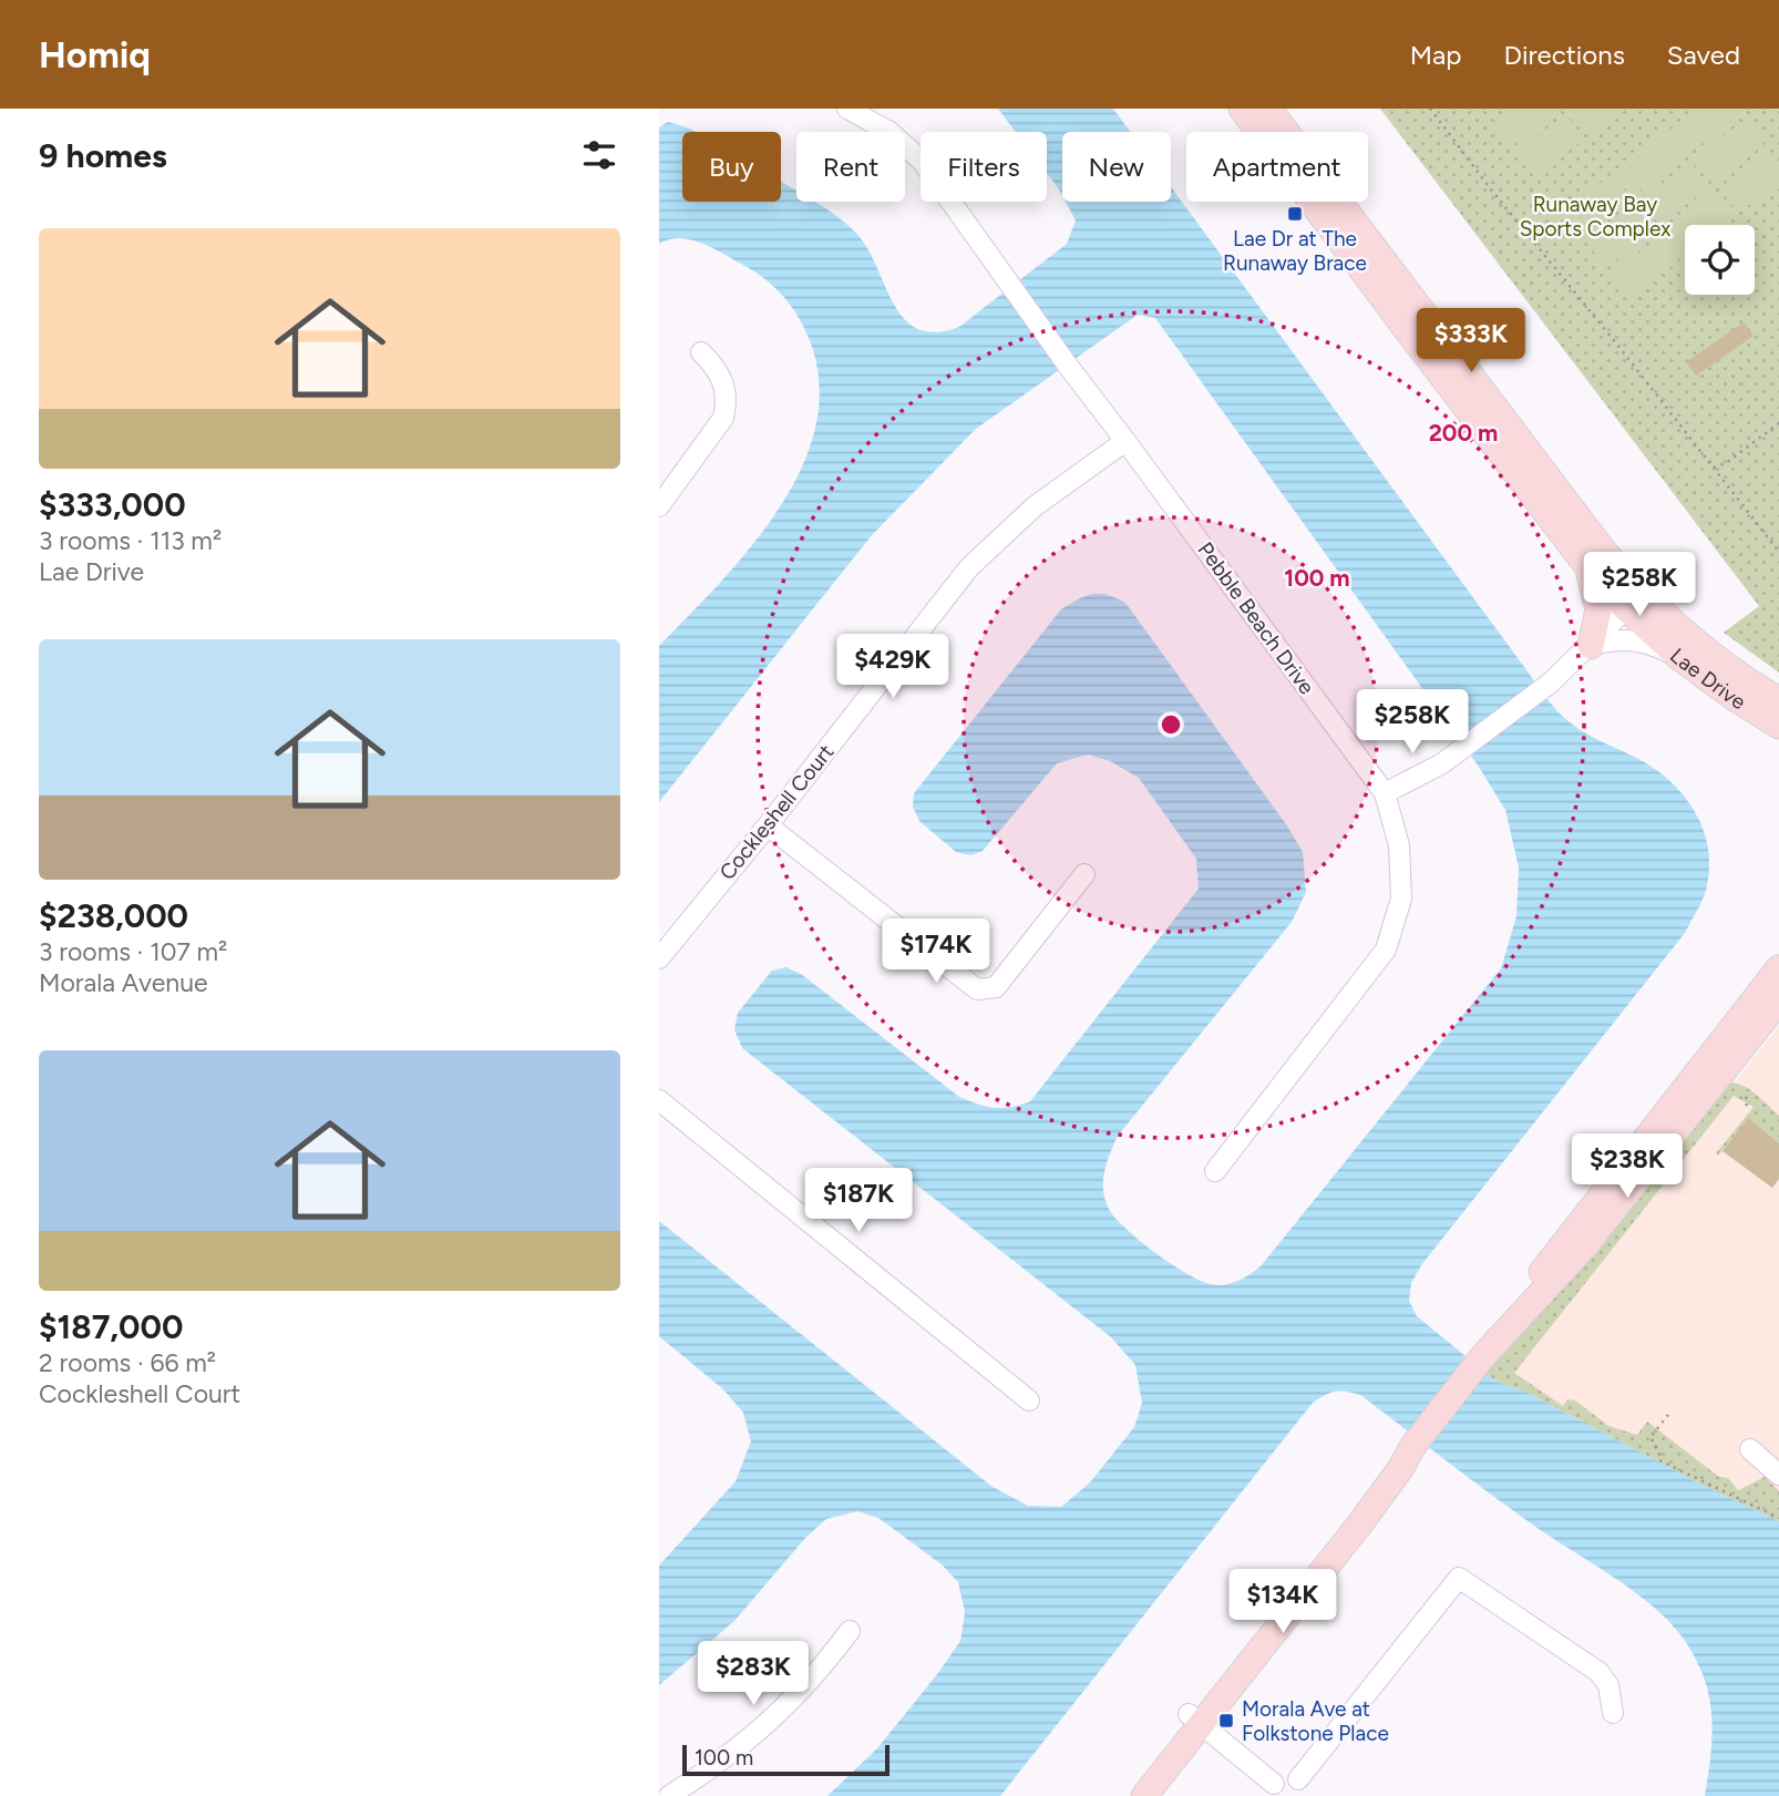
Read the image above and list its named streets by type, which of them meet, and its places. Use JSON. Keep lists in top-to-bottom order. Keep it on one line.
{"streets":{"main road":["Lae Drive"],"street":["Pebble Beach Drive","Cockleshell Court"]},"crossings":[["Pebble Beach Drive","Cockleshell Court"]],"parks":["Runaway Bay Sports Complex"],"places":{"transit":["Lae Dr at The Runaway Brace","Morala Ave at Folkstone Place"]},"scale_bar":"100 m","page":{"header":"Homiq","nav":["Map","Directions","Saved"],"heading":"9 homes","chip":["Buy","Rent","Filters","New","Apartment"],"list":[{"name":"$333,000","note":"3 rooms · 113 m² · Lae Drive"},{"name":"$238,000","note":"3 rooms · 107 m² · Morala Avenue"},{"name":"$187,000","note":"2 rooms · 66 m² · Cockleshell Court"}],"price":["$333K","$258K","$429K","$258K","$174K","$238K","$187K","$134K","$283K"],"scale":"100 m"},"rings":["200 m","100 m"]}
